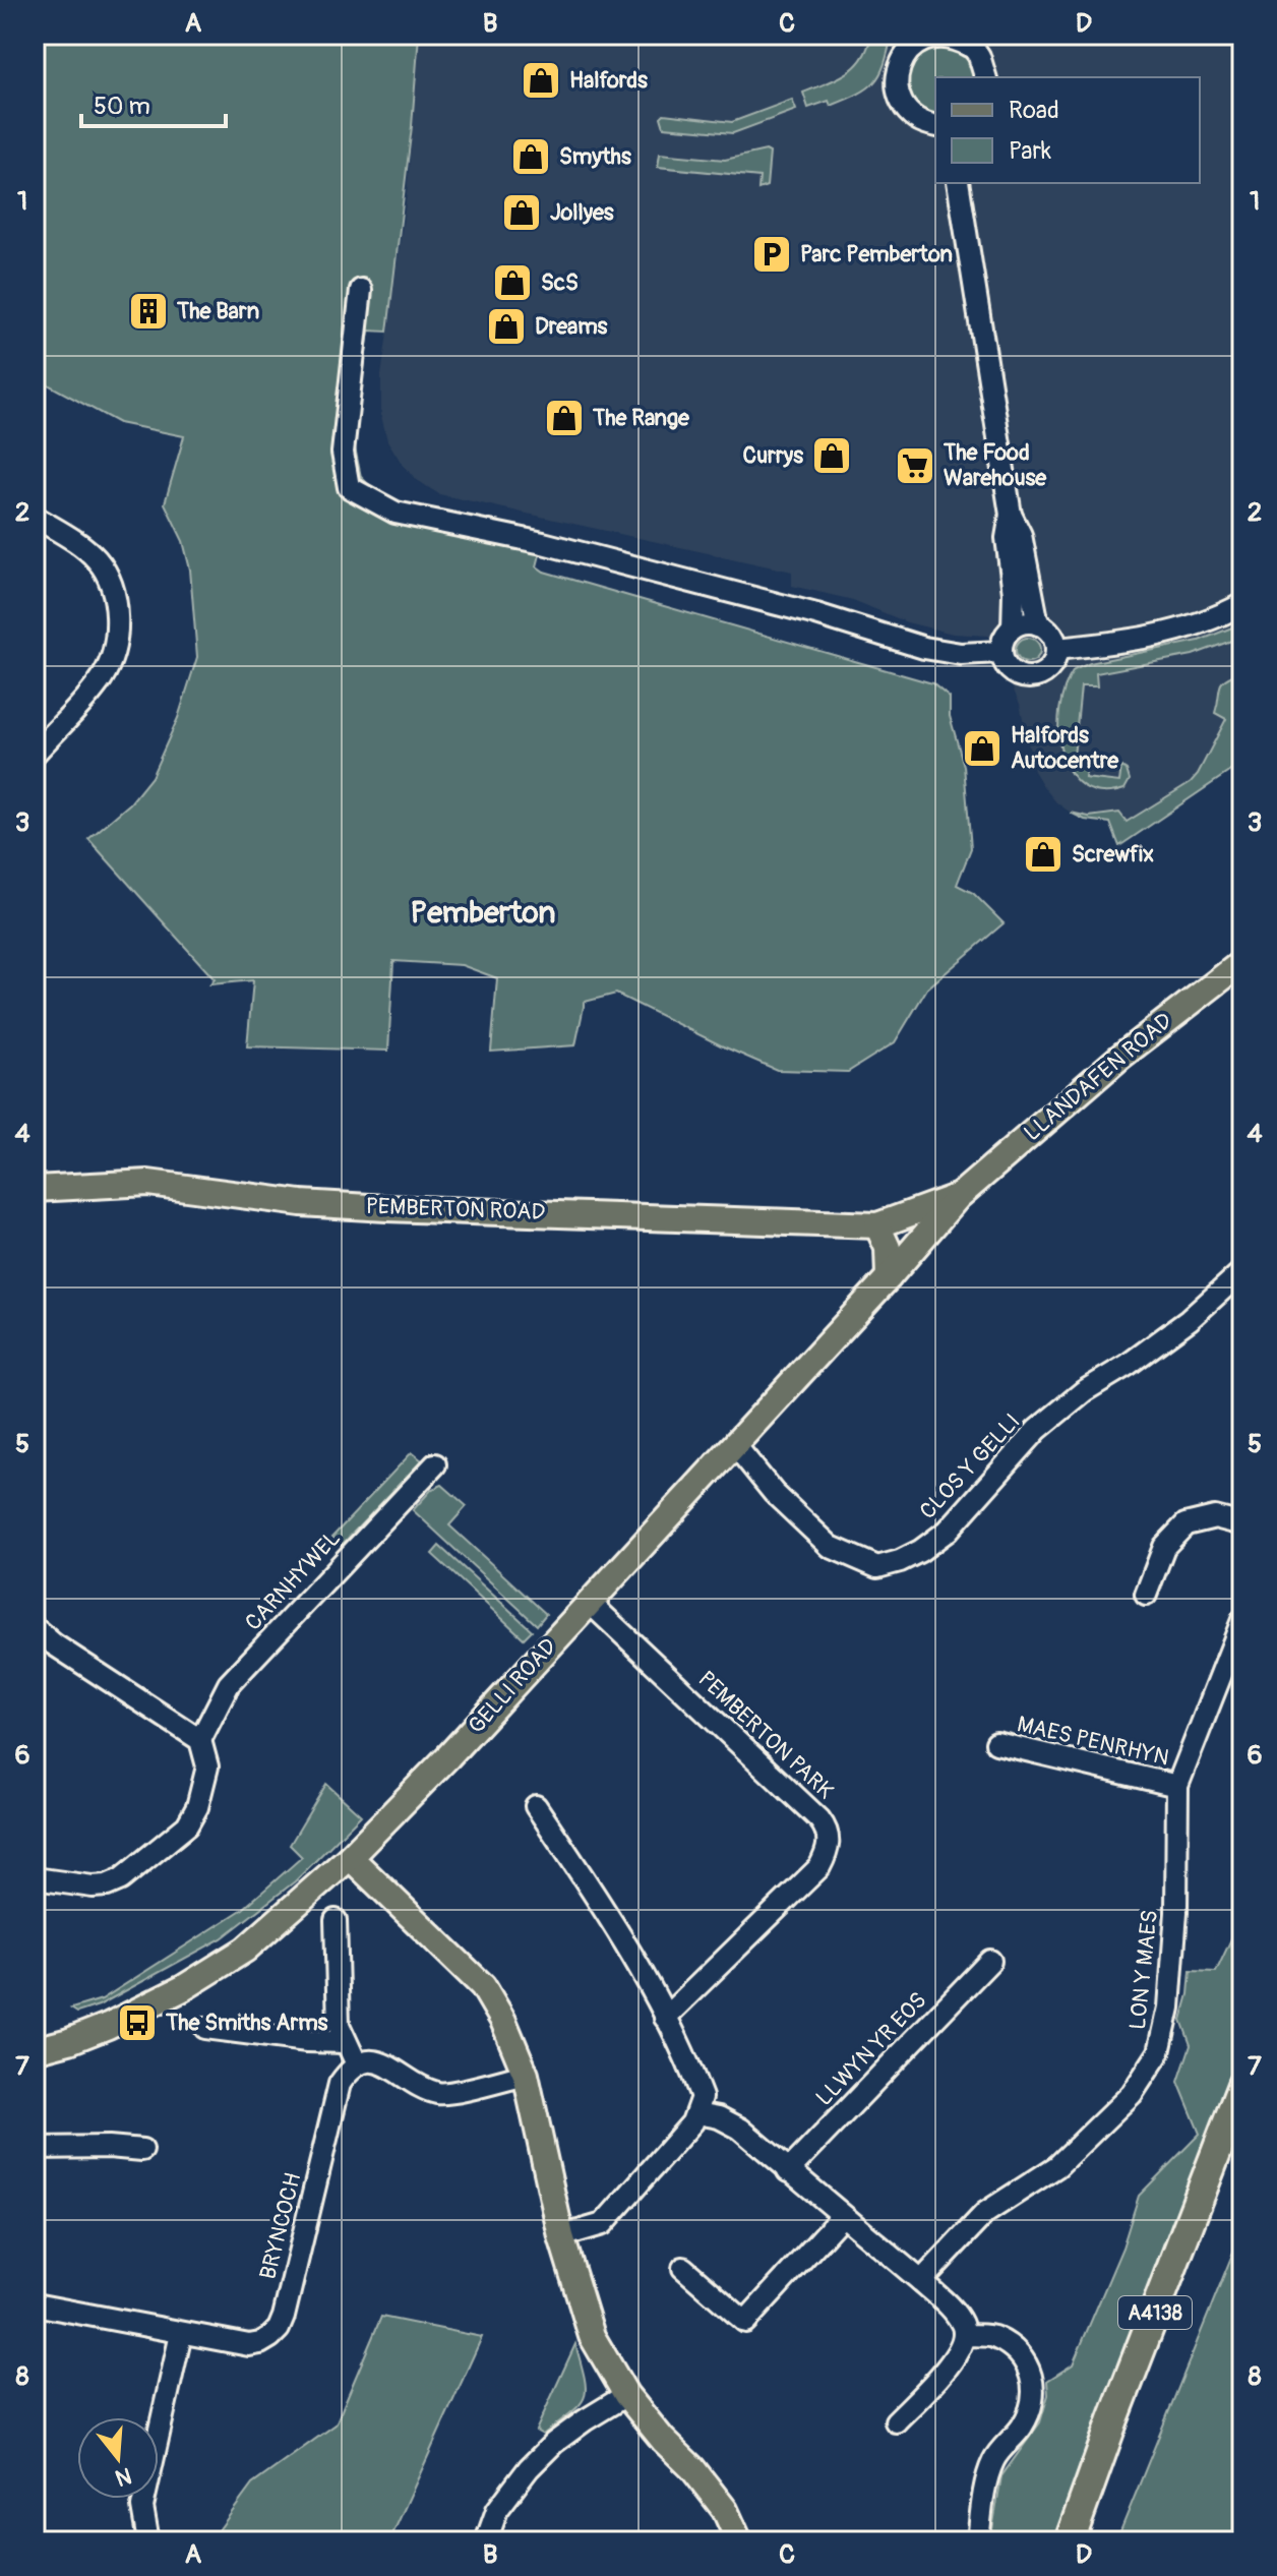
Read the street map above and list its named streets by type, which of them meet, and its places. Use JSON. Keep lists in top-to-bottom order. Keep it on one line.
{"streets":{"highway":["A4138"],"main road":["LLANDAFEN ROAD","PEMBERTON ROAD","GELLI ROAD"],"street":["CLOS Y GELLI","CARNHYWEL","PEMBERTON PARK","MAES PENRHYN","LON Y MAES","LLWYN YR EOS","BRYNCOCH"]},"crossings":[["LLANDAFEN ROAD","GELLI ROAD"],["CLOS Y GELLI","GELLI ROAD"],["GELLI ROAD","PEMBERTON PARK"],["MAES PENRHYN","LON Y MAES"]],"districts":["Pemberton"],"places":{"shop":["Halfords","Smyths","Jollyes","ScS","Dreams","The Range","Currys","Halfords Autocentre","Screwfix"],"parking":["Parc Pemberton"],"building":["The Barn"],"supermarket":["The Food Warehouse"],"bus stop":["The Smiths Arms"]},"legend":["Road","Park"],"scale_bar":"50 m","north":"bottom","grid":{"columns":["A","B","C","D"],"rows":["1","2","3","4","5","6","7","8"]}}
